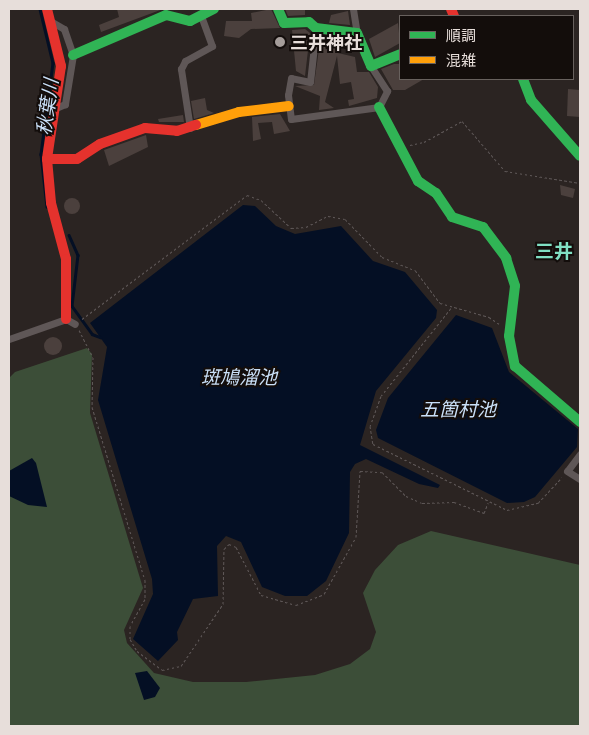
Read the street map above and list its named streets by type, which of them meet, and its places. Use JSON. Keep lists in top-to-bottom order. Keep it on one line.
{"districts":["三井"],"water":["秋葉川","斑鳩溜池","五箇村池"],"places":["三井神社"],"legend":["順調","混雑"]}
